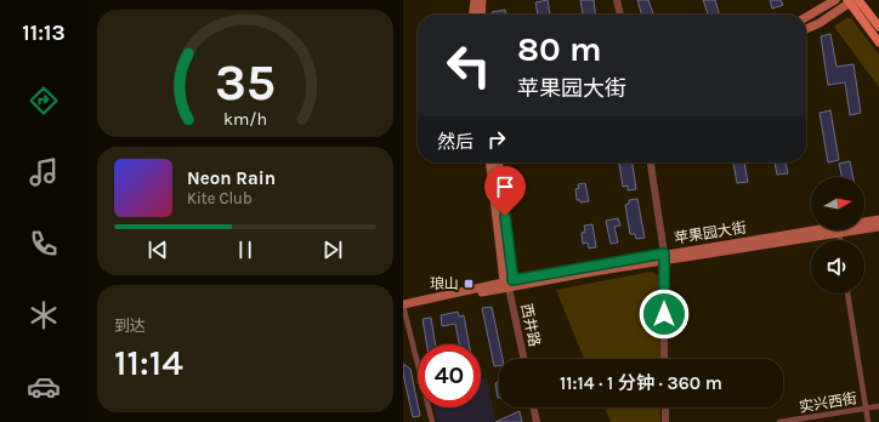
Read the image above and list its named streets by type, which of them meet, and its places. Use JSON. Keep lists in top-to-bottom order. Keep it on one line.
{"streets":{"main road":["苹果园大街"],"street":["西井路","实兴西街"]},"crossings":[["苹果园大街","西井路"]],"places":{"transit":["琅山"]},"north":"right","page":{"tabs":"11:13","turn":["80 m","苹果园大街"],"then":"然后","song":["Neon Rain","Kite Club"],"tile":["到达","11:14"],"limit":"40","trip":"11:14 · 1 分钟 · 360 m","gauge":["35","km/h"]}}
